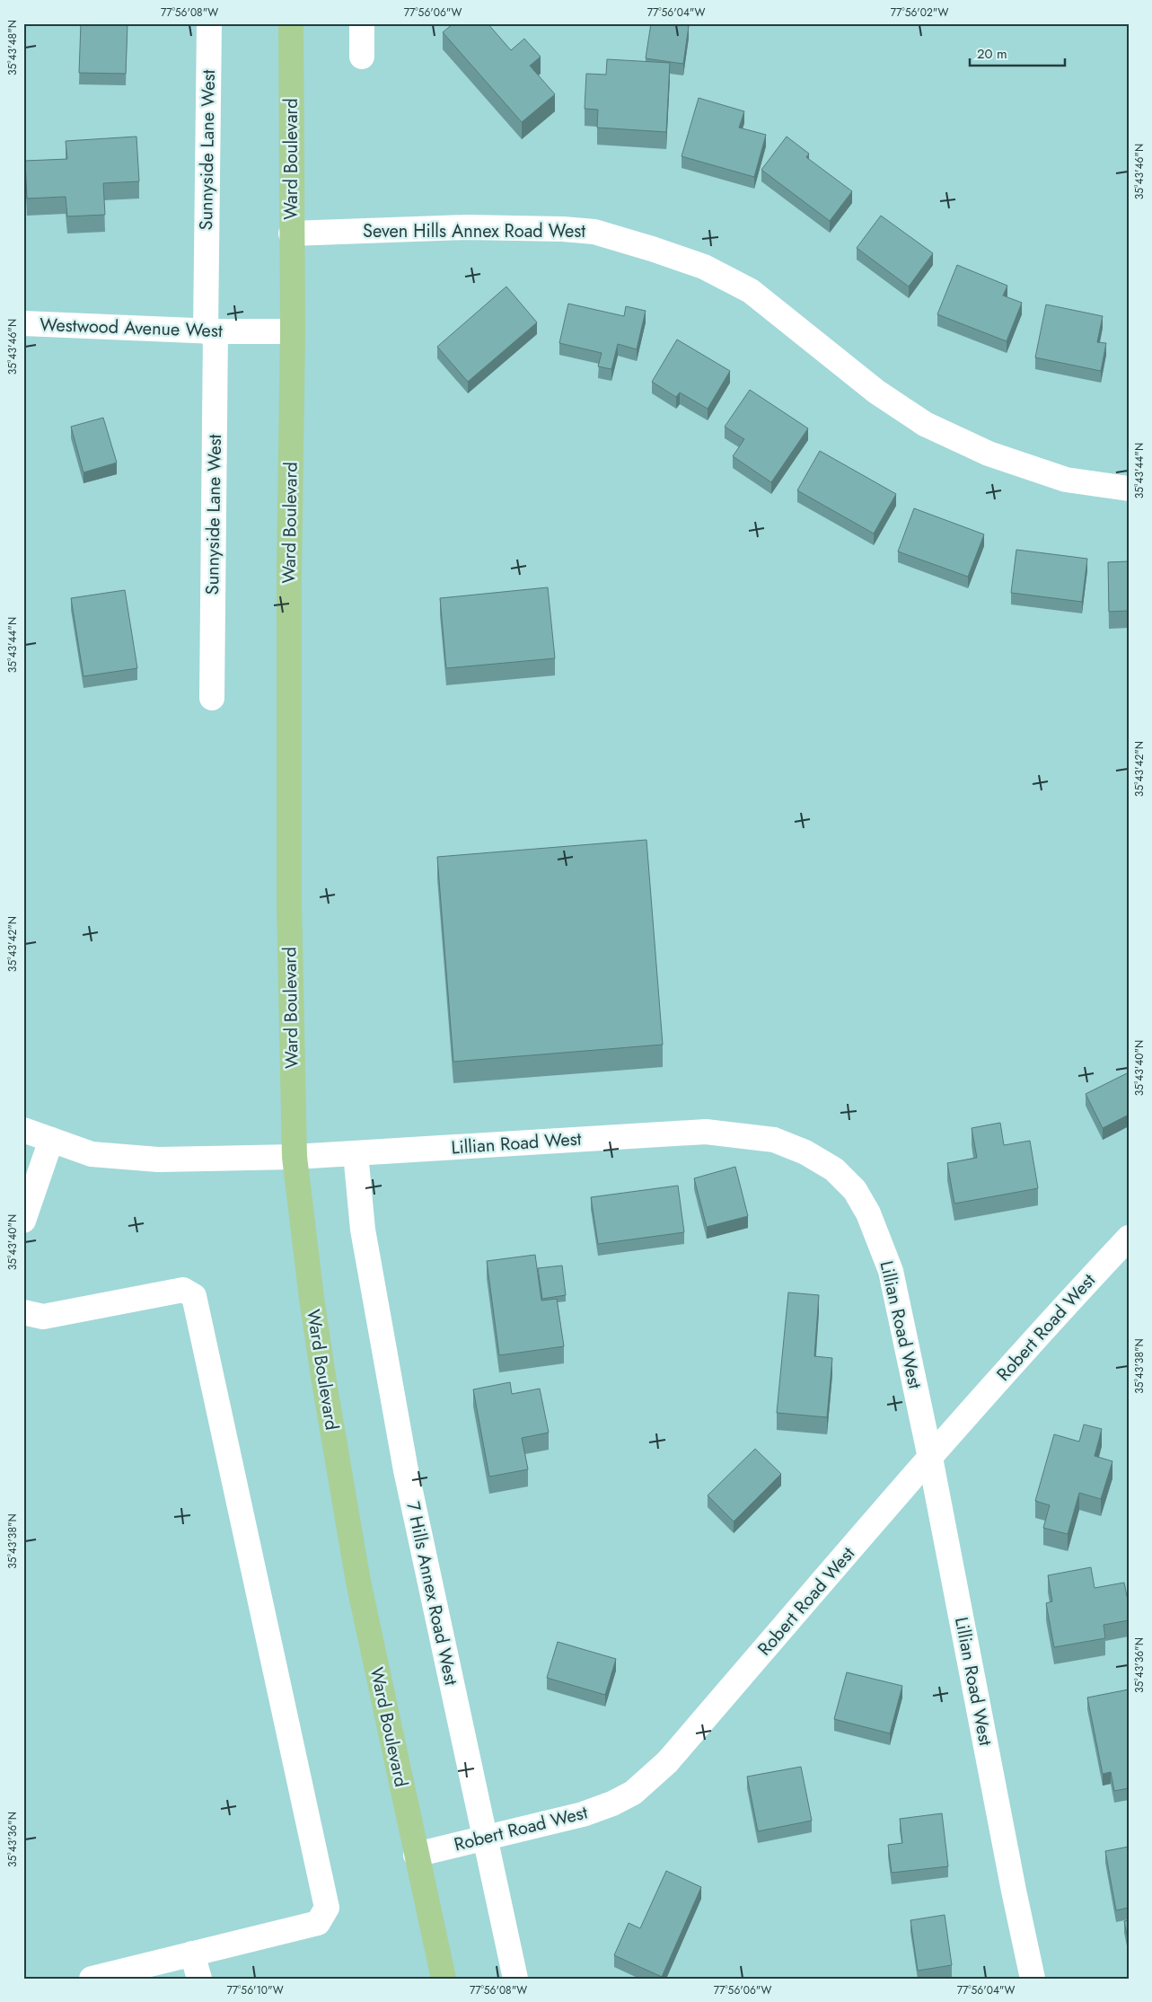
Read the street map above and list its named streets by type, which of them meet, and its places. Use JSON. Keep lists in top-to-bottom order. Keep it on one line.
{"streets":{"main road":["Ward Boulevard"],"street":["Sunnyside Lane West","Seven Hills Annex Road West","Westwood Avenue West","Lillian Road West","Robert Road West","7 Hills Annex Road West"]},"crossings":[["Sunnyside Lane West","Westwood Avenue West"],["Ward Boulevard","Seven Hills Annex Road West"],["Ward Boulevard","Westwood Avenue West"],["Ward Boulevard","Lillian Road West"],["Ward Boulevard","Robert Road West"],["Lillian Road West","Robert Road West"],["Lillian Road West","7 Hills Annex Road West"],["Robert Road West","7 Hills Annex Road West"]],"scale_bar":"20 m","coordinates":["77°56'08\"W","77°56'06\"W","77°56'04\"W","77°56'02\"W","35°43'48\"N","35°43'46\"N","35°43'44\"N","35°43'42\"N","35°43'40\"N","35°43'38\"N","35°43'36\"N","77°56'10\"W"]}
